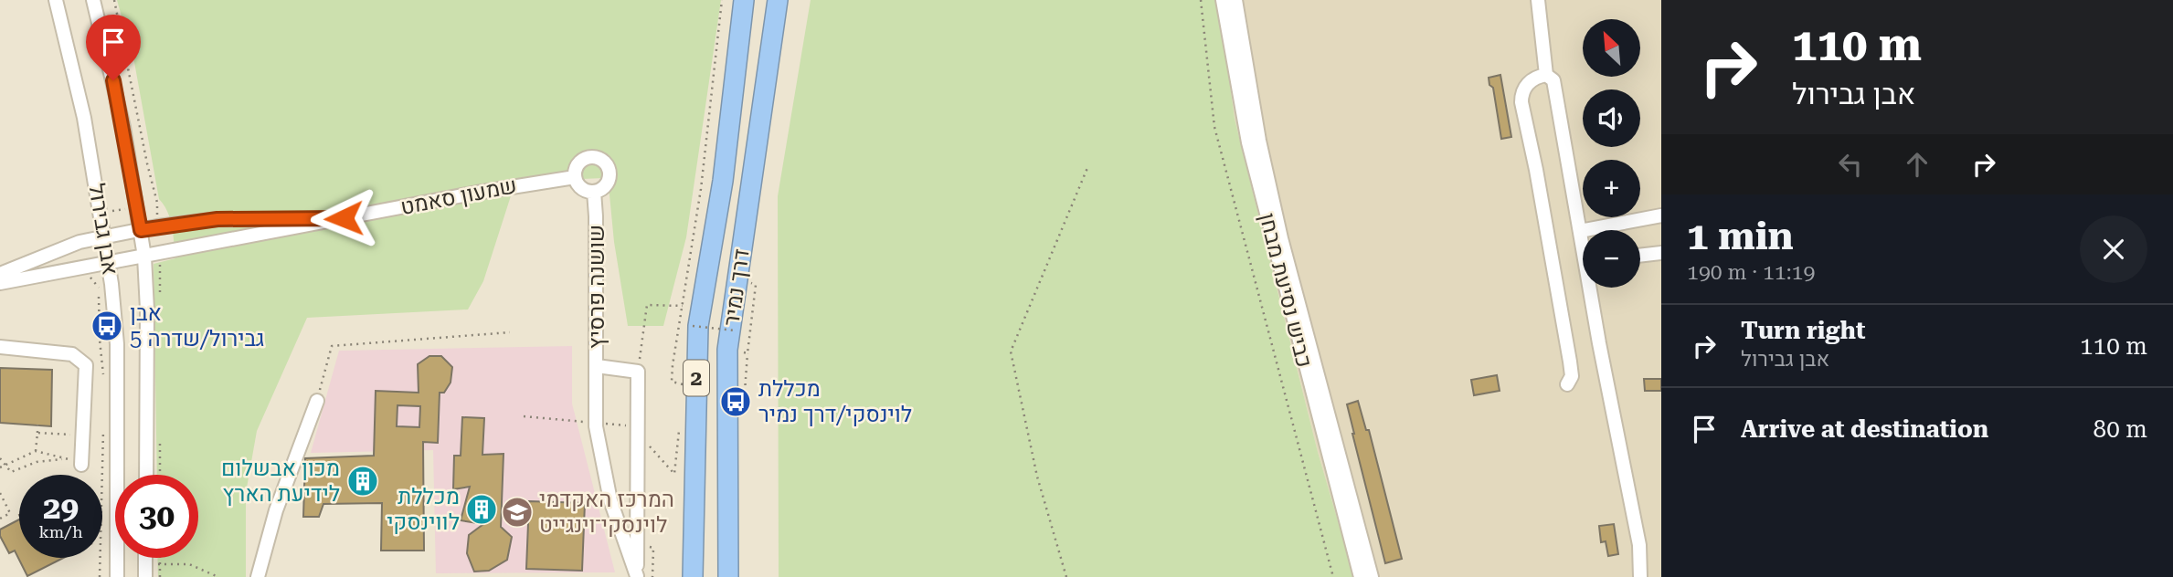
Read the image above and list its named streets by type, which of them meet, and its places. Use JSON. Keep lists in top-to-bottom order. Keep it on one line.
{"streets":{"highway":["דרך נמיר","2"],"street":["שמעון סאמט","אבן גבירול","שושנה פרסיץ","כביש נסיעת מבחן"]},"crossings":[["שמעון סאמט","אבן גבירול"],["שמעון סאמט","שושנה פרסיץ"]],"places":{"bus stop":["אבן גבירול/שדרה 5","מכללת לוינסקי/דרך נמיר"],"building":["מכון אבשלום לידיעת הארץ","מכללת לווינסקי"],"school or university":["המרכז האקדמי לוינסקי־וינגייט"]},"north":"top left","page":{"turn":["110 m","אבן גבירול"],"map_buttons":["+","−"],"heading":["1 min","190 m · 11:19"],"list":[{"name":"Turn right","note":"אבן גבירול","value":"110 m"},{"name":"Arrive at destination","value":"80 m"}],"speed":"29 km/h","limit":"30"}}
